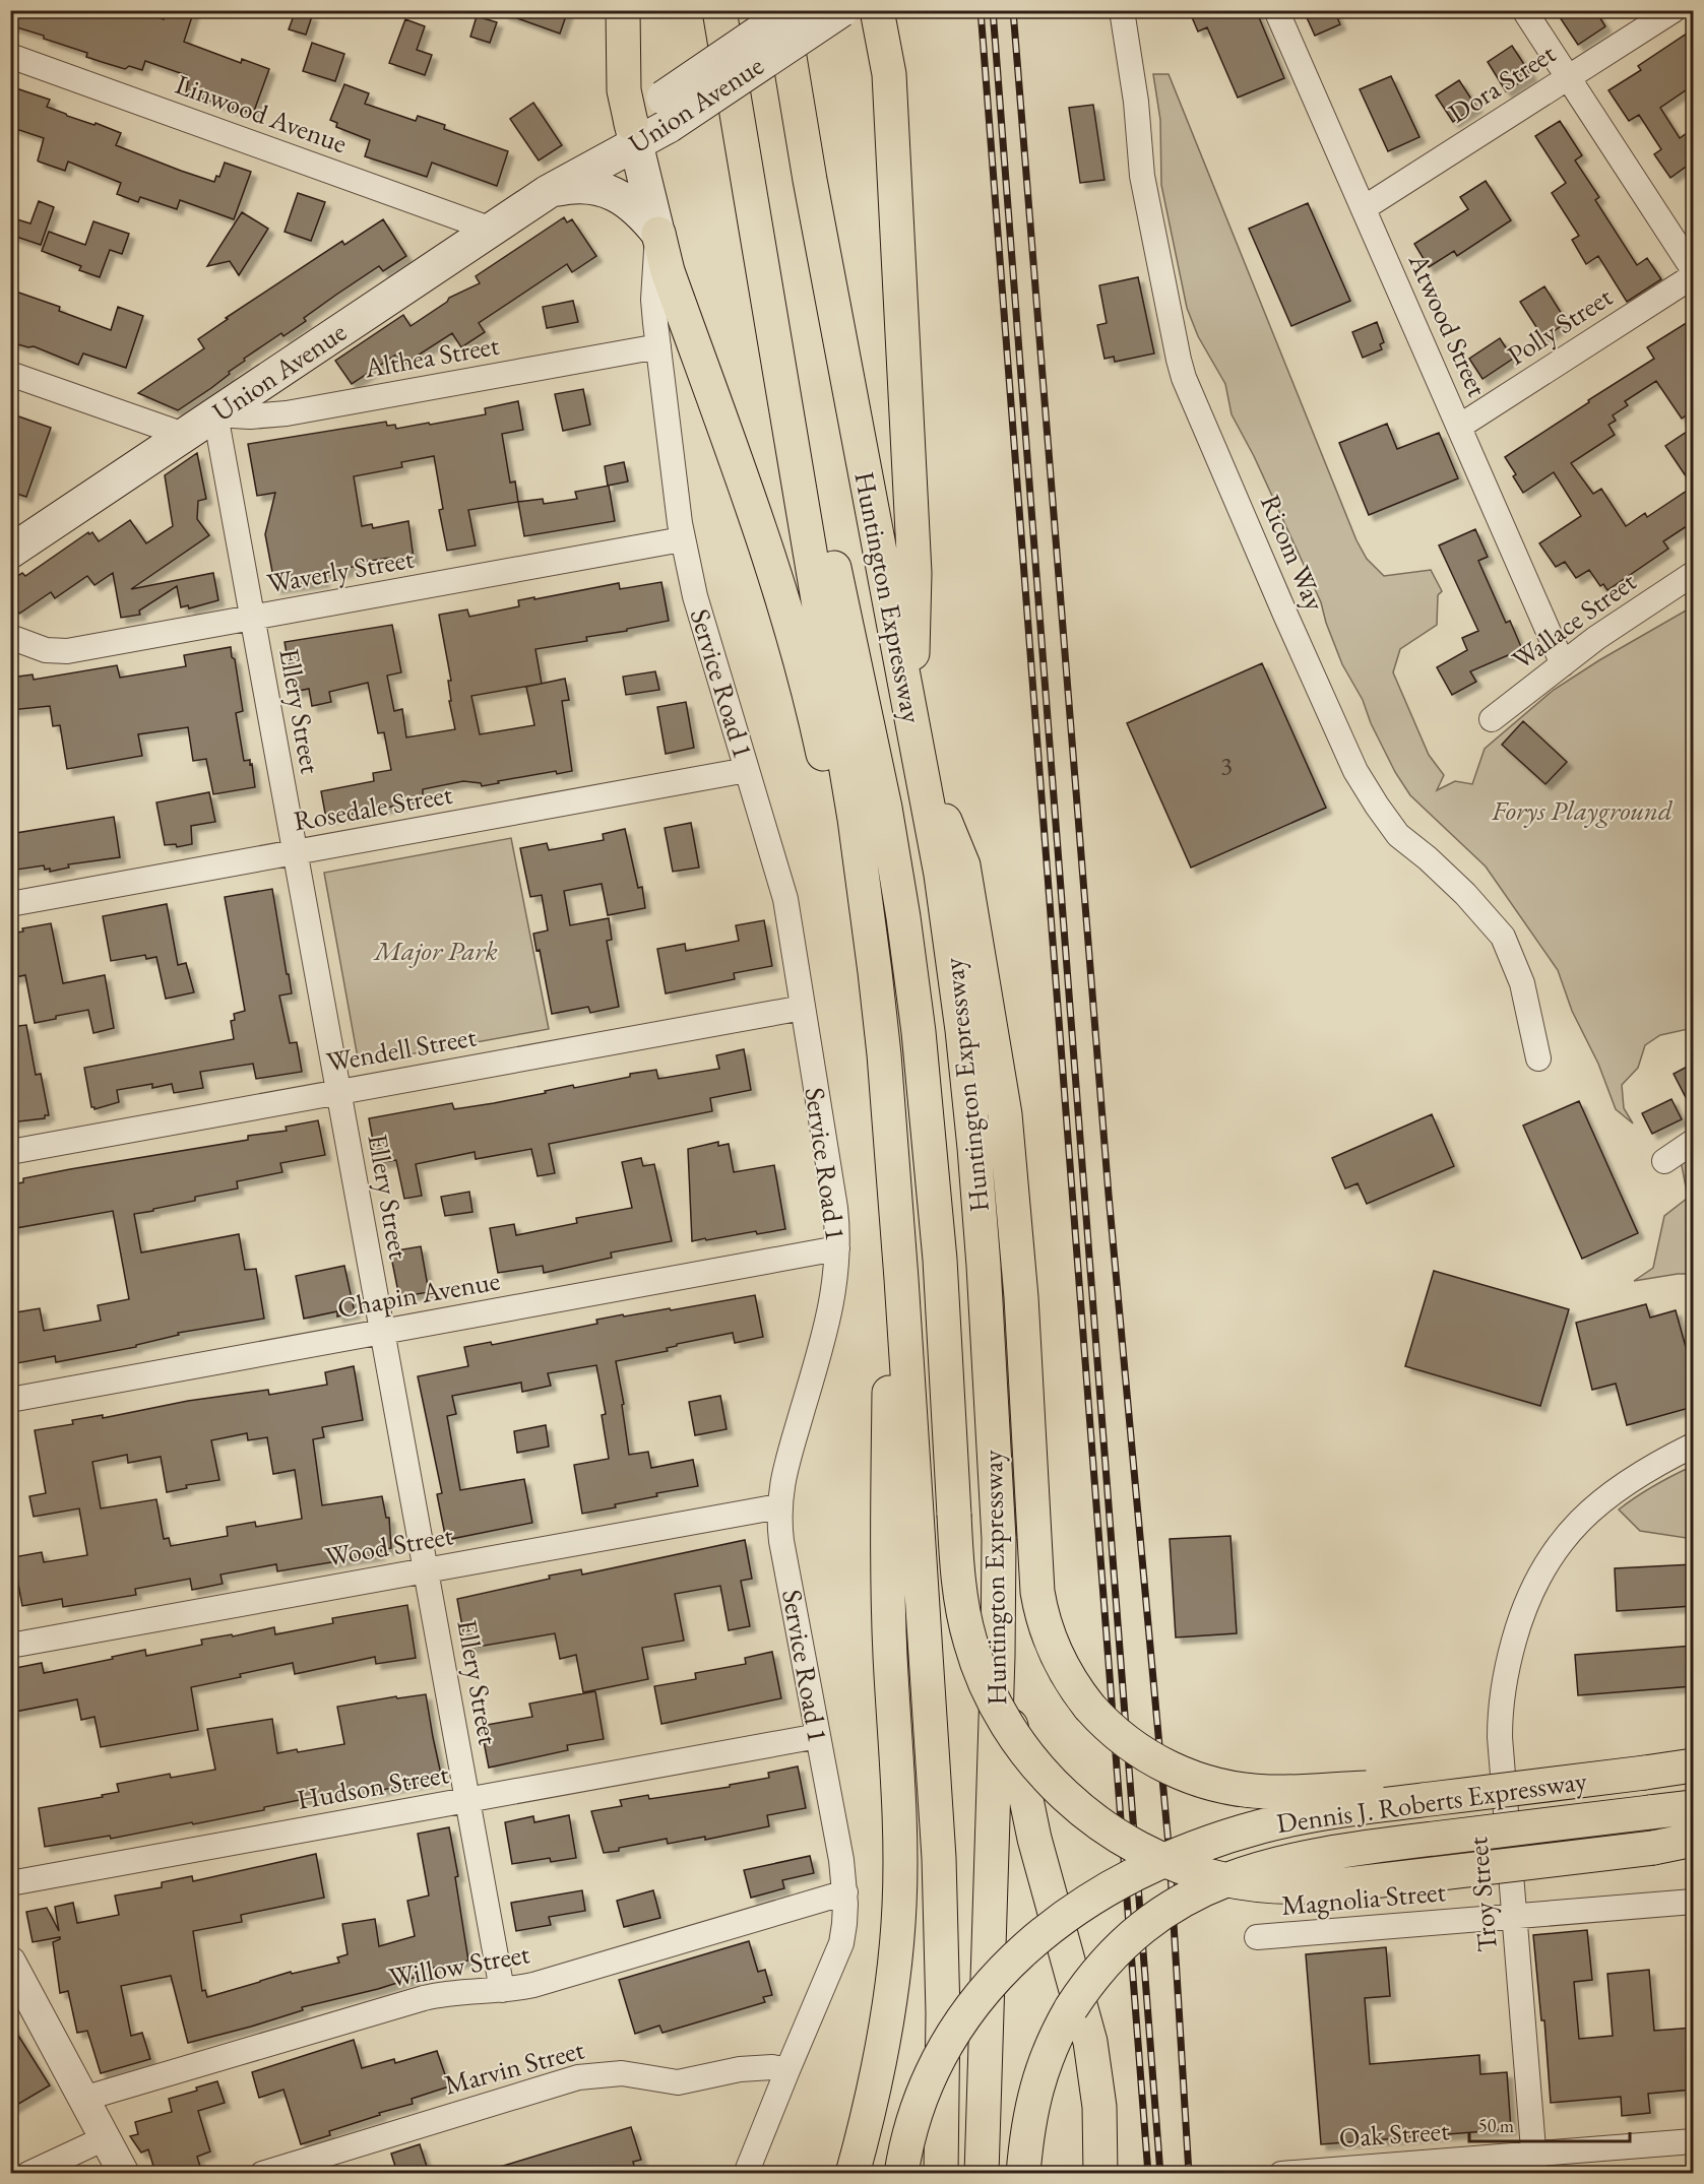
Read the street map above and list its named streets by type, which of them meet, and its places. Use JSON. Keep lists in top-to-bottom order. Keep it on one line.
{"streets":{"highway":["Huntington Expressway","Dennis J. Roberts Expressway"],"main road":["Union Avenue","Service Road 1"],"street":["Dora Street","Linwood Avenue","Atwood Street","Polly Street","Althea Street","Ricom Way","Waverly Street","Wallace Street","Ellery Street","Rosedale Street","Wendell Street","Chapin Avenue","Wood Street","Hudson Street","Troy Street","Magnolia Street","Willow Street","Marvin Street","Oak Street"]},"crossings":[["Dora Street","Atwood Street"],["Union Avenue","Linwood Avenue"],["Union Avenue","Althea Street"],["Union Avenue","Service Road 1"],["Union Avenue","Ellery Street"],["Atwood Street","Polly Street"],["Atwood Street","Wallace Street"],["Althea Street","Service Road 1"],["Althea Street","Ellery Street"],["Waverly Street","Service Road 1"],["Waverly Street","Ellery Street"],["Service Road 1","Rosedale Street"],["Service Road 1","Wendell Street"],["Service Road 1","Chapin Avenue"],["Service Road 1","Wood Street"],["Service Road 1","Hudson Street"],["Service Road 1","Willow Street"],["Service Road 1","Marvin Street"],["Ellery Street","Rosedale Street"],["Ellery Street","Wendell Street"],["Ellery Street","Chapin Avenue"],["Ellery Street","Wood Street"],["Ellery Street","Hudson Street"],["Ellery Street","Willow Street"],["Troy Street","Magnolia Street"],["Troy Street","Oak Street"]],"parks":["Forys Playground","Major Park"],"house_numbers":["3"],"scale_bar":"50 m"}
